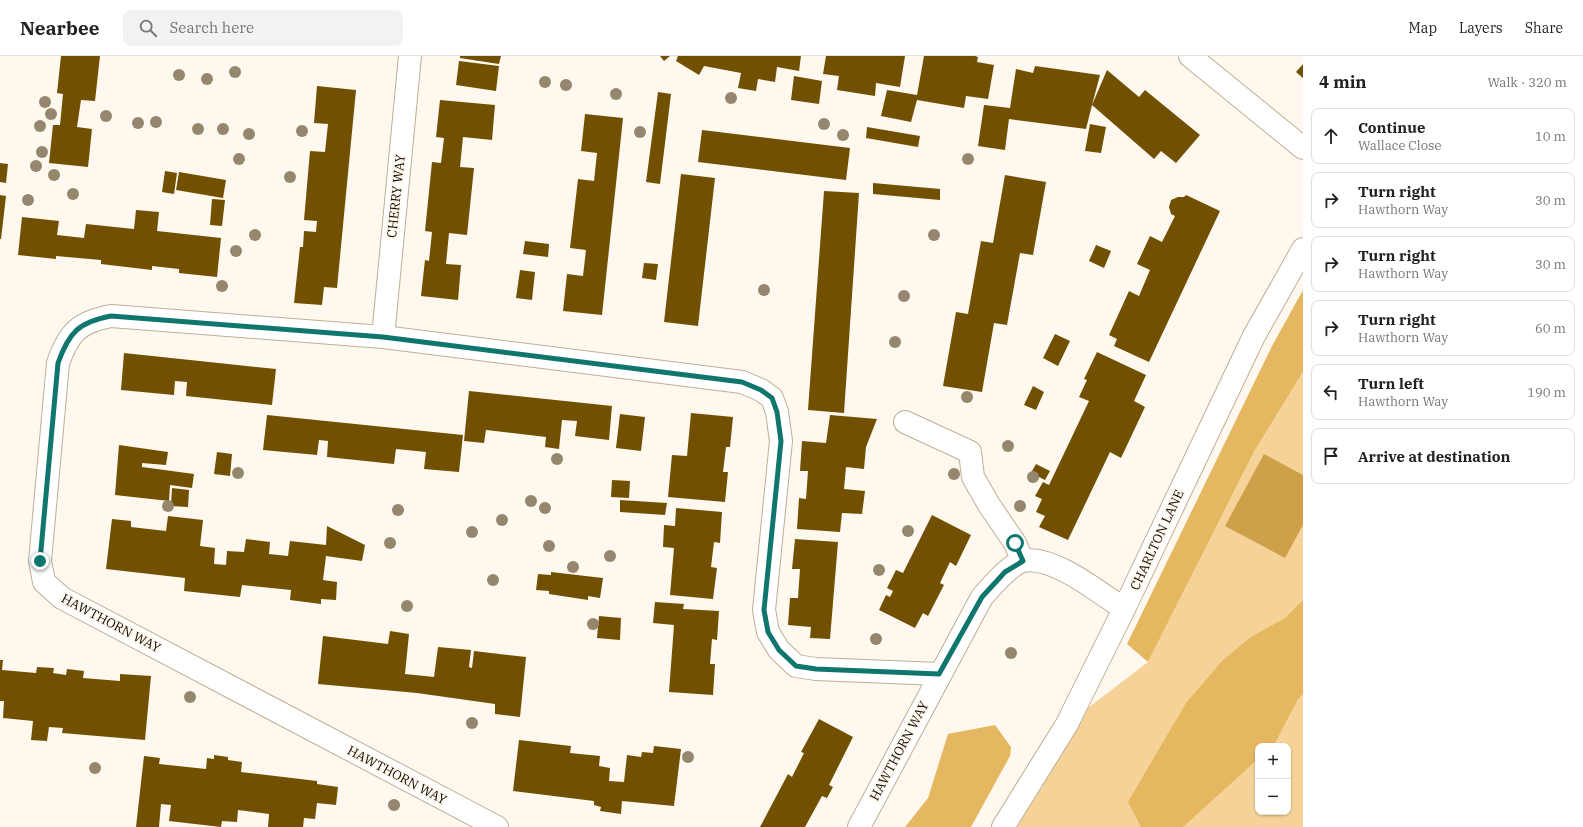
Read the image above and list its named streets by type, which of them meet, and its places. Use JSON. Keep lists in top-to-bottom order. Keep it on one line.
{"streets":{"street":["CHERRY WAY","CHARLTON LANE","HAWTHORN WAY"]},"crossings":[["CHERRY WAY","HAWTHORN WAY"]],"page":{"header":"Nearbee","search":"Search here","nav":["Map","Layers","Share"],"heading":["4 min","Walk · 320 m"],"list":[["Continue","Wallace Close","10 m"],["Turn right","Hawthorn Way","30 m"],["Turn right","Hawthorn Way","30 m"],["Turn right","Hawthorn Way","60 m"],["Turn left","Hawthorn Way","190 m"],"Arrive at destination"],"map_buttons":["+","−"]}}
